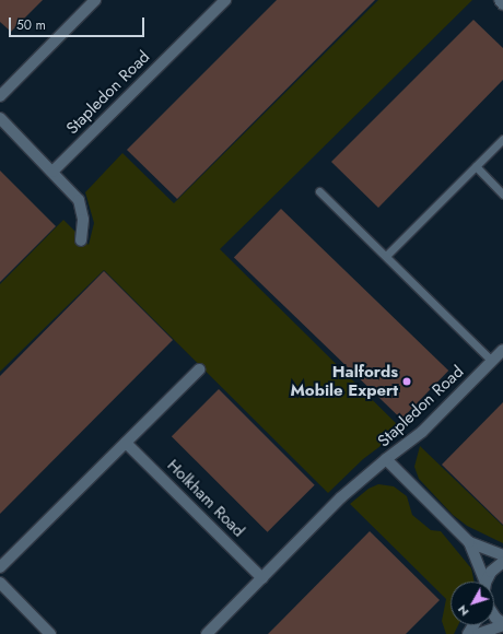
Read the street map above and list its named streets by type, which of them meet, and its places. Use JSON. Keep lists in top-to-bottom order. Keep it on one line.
{"streets":{"street":["Stapledon Road","Holkham Road"]},"places":["Halfords Mobile Expert"],"scale_bar":"50 m","north":"bottom left"}
